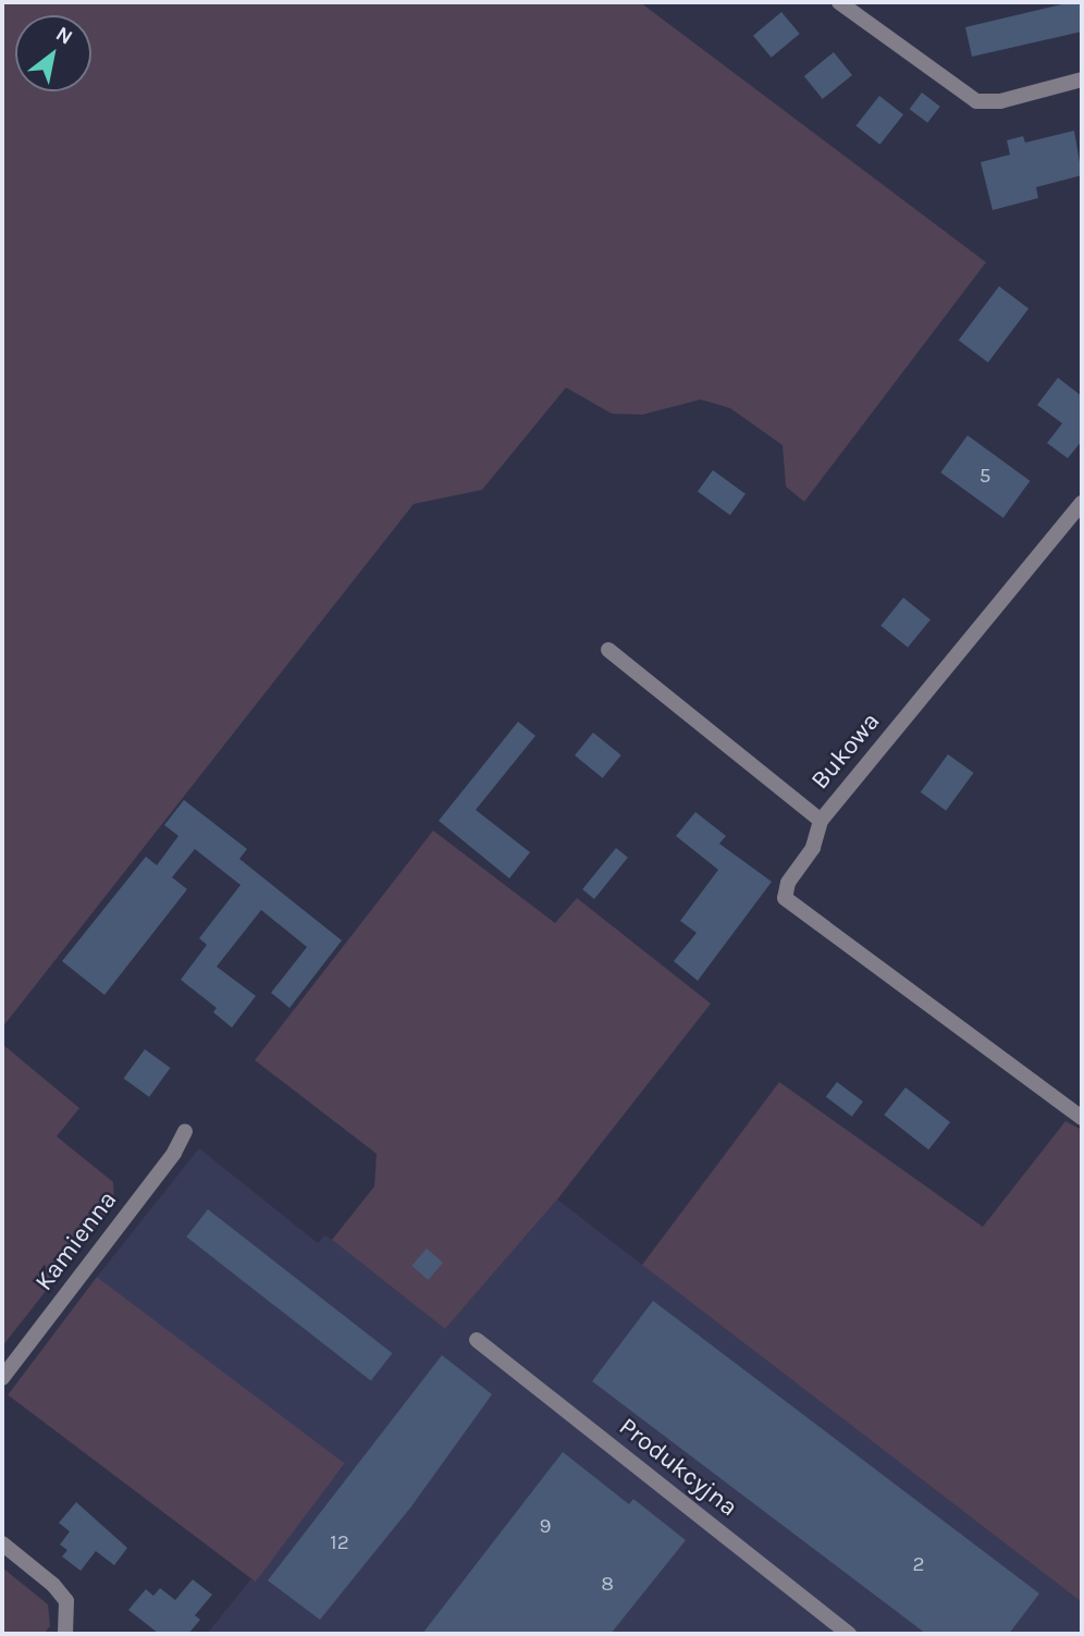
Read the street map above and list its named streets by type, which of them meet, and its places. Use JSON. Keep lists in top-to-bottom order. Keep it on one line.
{"streets":{"street":["Bukowa","Kamienna","Produkcyjna"]},"house_numbers":["5","9","12","2","8"],"north":"top right"}
